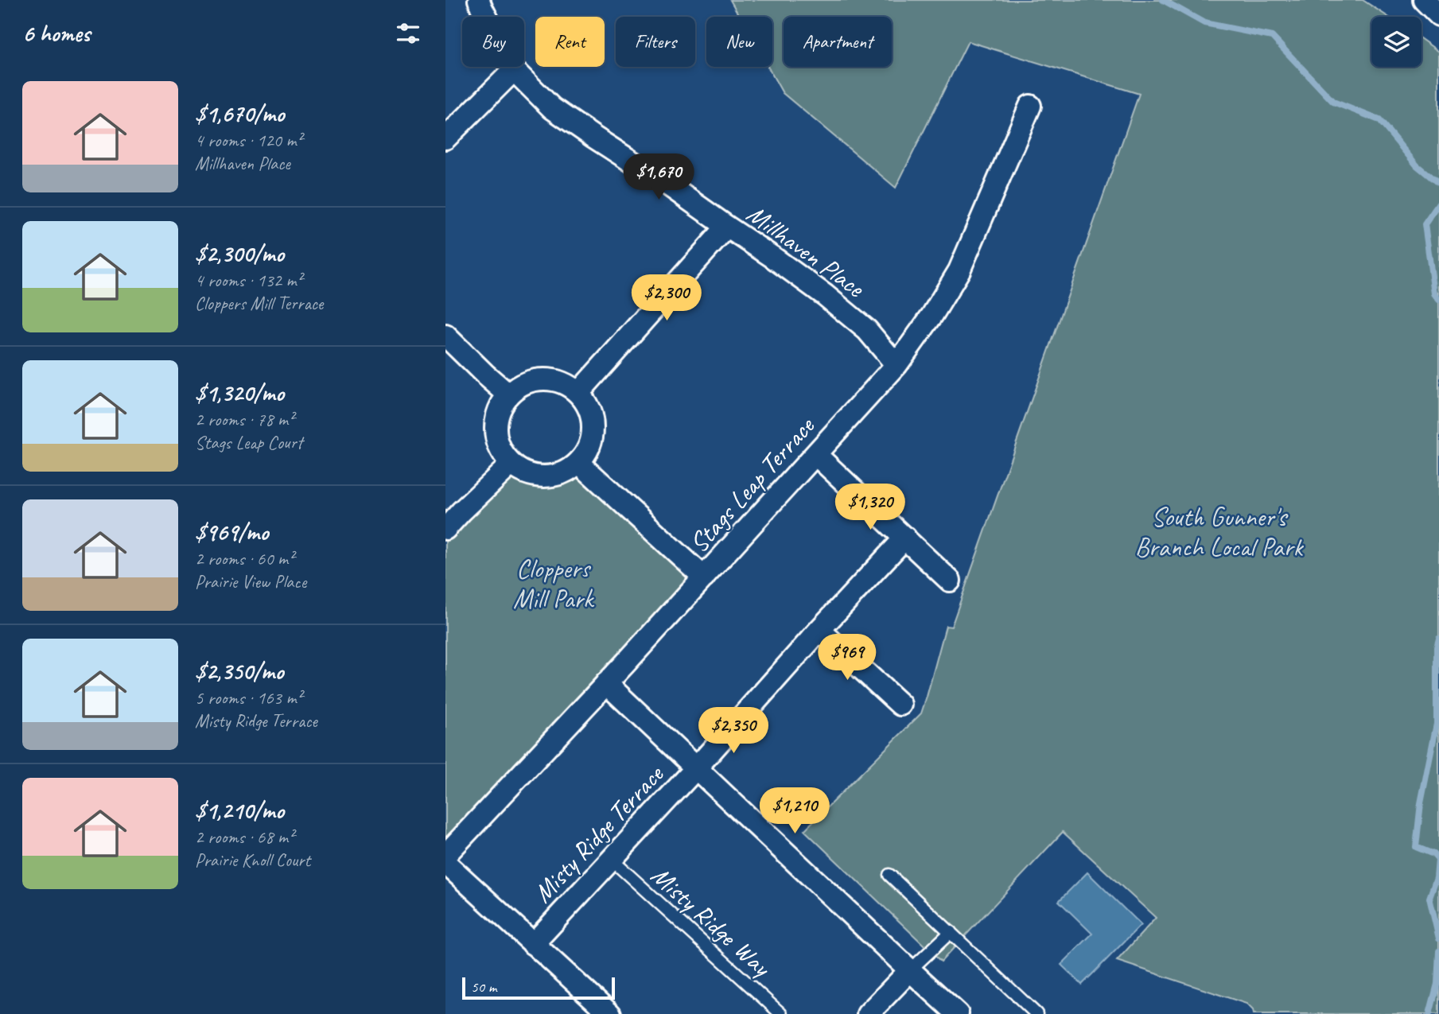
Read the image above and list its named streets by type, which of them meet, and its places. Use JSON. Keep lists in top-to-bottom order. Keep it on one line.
{"streets":{"street":["Millhaven Place","Stags Leap Terrace","Misty Ridge Terrace"],"lane":["Misty Ridge Way"]},"crossings":[["Millhaven Place","Stags Leap Terrace"],["Misty Ridge Terrace","Misty Ridge Way"]],"parks":["South Gunner's Branch Local Park","Cloppers Mill Park"],"scale_bar":"50 m","page":{"heading":"6 homes","chip":["Buy","Rent","Filters","New","Apartment"],"list":[{"name":"$1,670/mo","note":"4 rooms · 120 m² · Millhaven Place"},{"name":"$2,300/mo","note":"4 rooms · 132 m² · Cloppers Mill Terrace"},{"name":"$1,320/mo","note":"2 rooms · 78 m² · Stags Leap Court"},{"name":"$969/mo","note":"2 rooms · 60 m² · Prairie View Place"},{"name":"$2,350/mo","note":"5 rooms · 163 m² · Misty Ridge Terrace"},{"name":"$1,210/mo","note":"2 rooms · 68 m² · Prairie Knoll Court"}],"price":["$1,670","$2,300","$1,320","$969","$2,350","$1,210"],"scale":"50 m"}}
